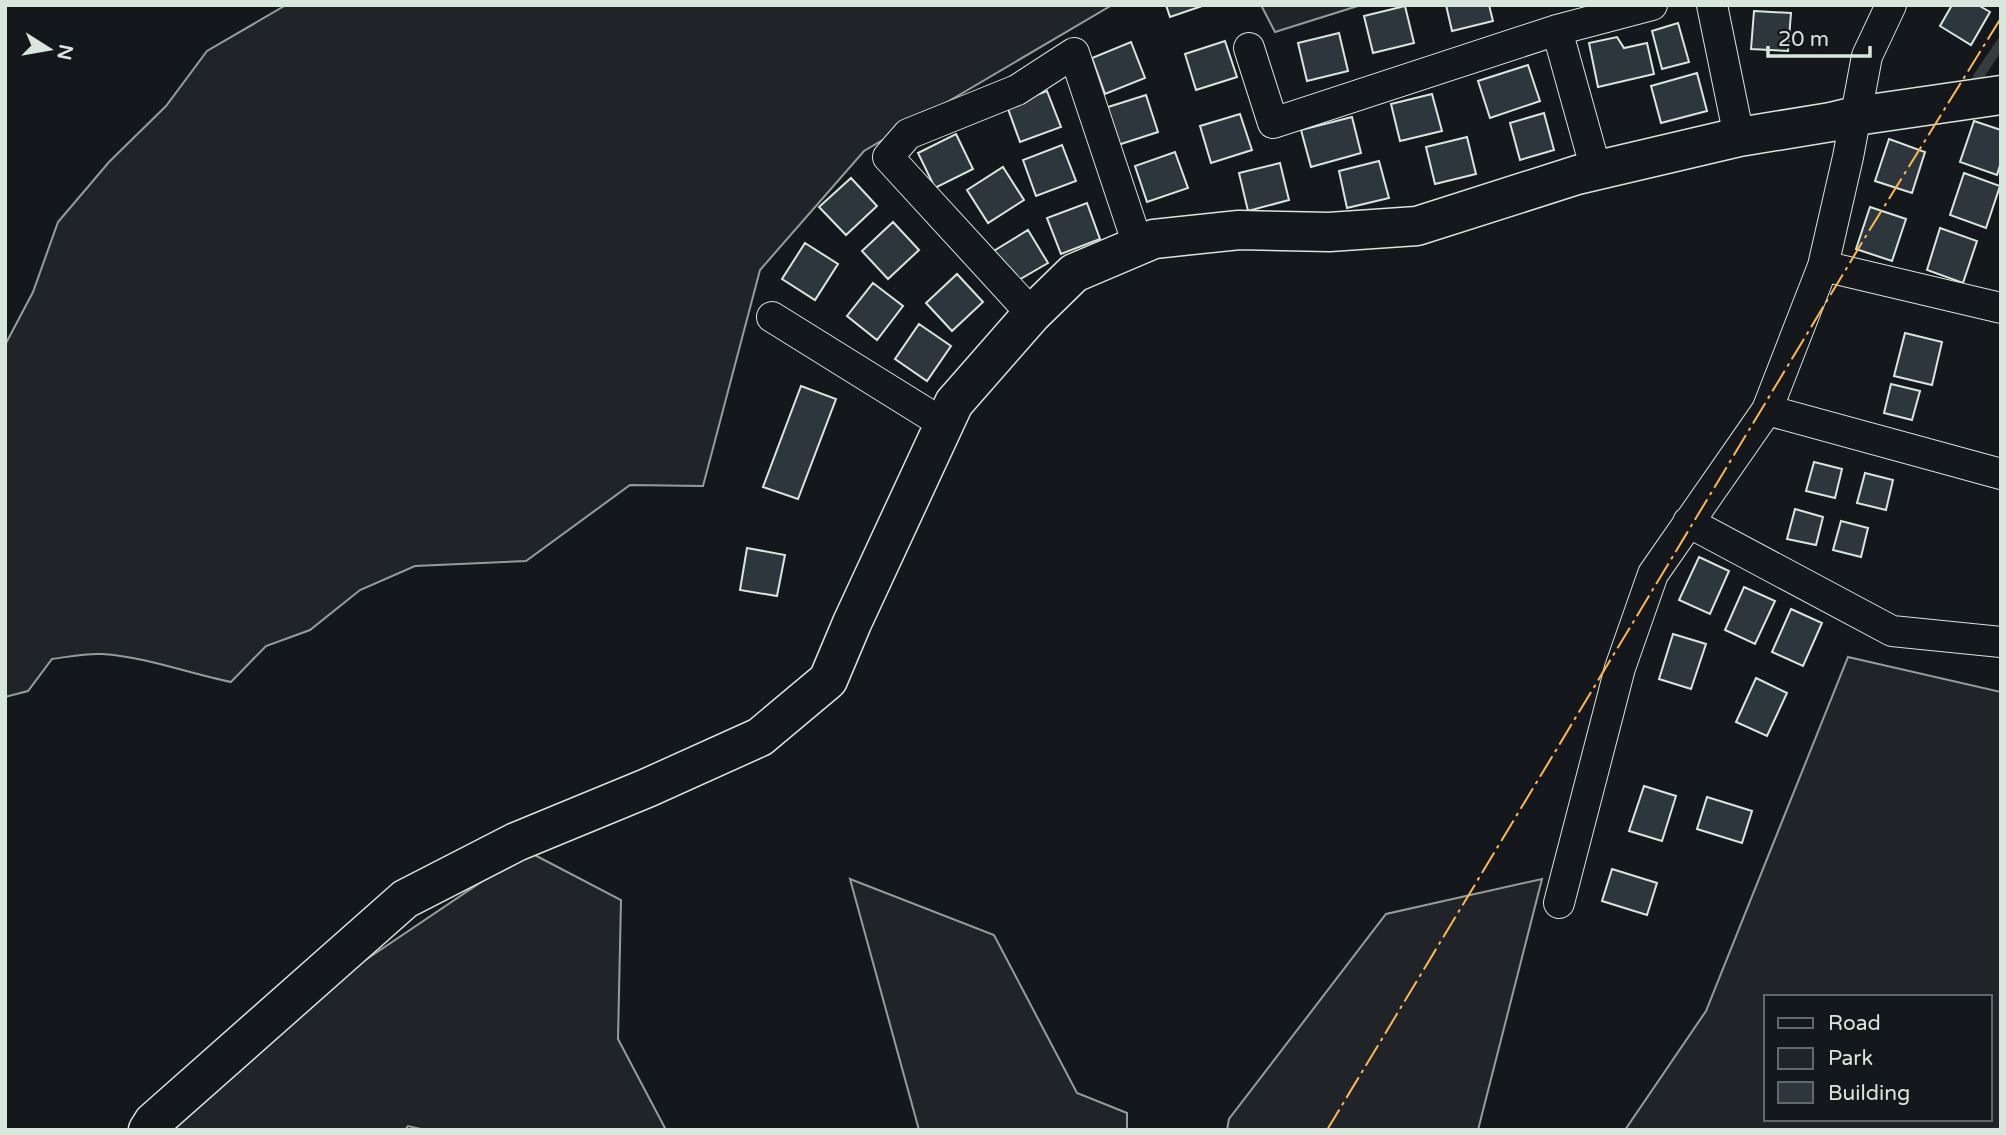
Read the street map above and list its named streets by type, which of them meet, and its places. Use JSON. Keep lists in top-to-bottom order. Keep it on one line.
{"legend":["Road","Park","Building"],"scale_bar":"20 m","north":"right"}
